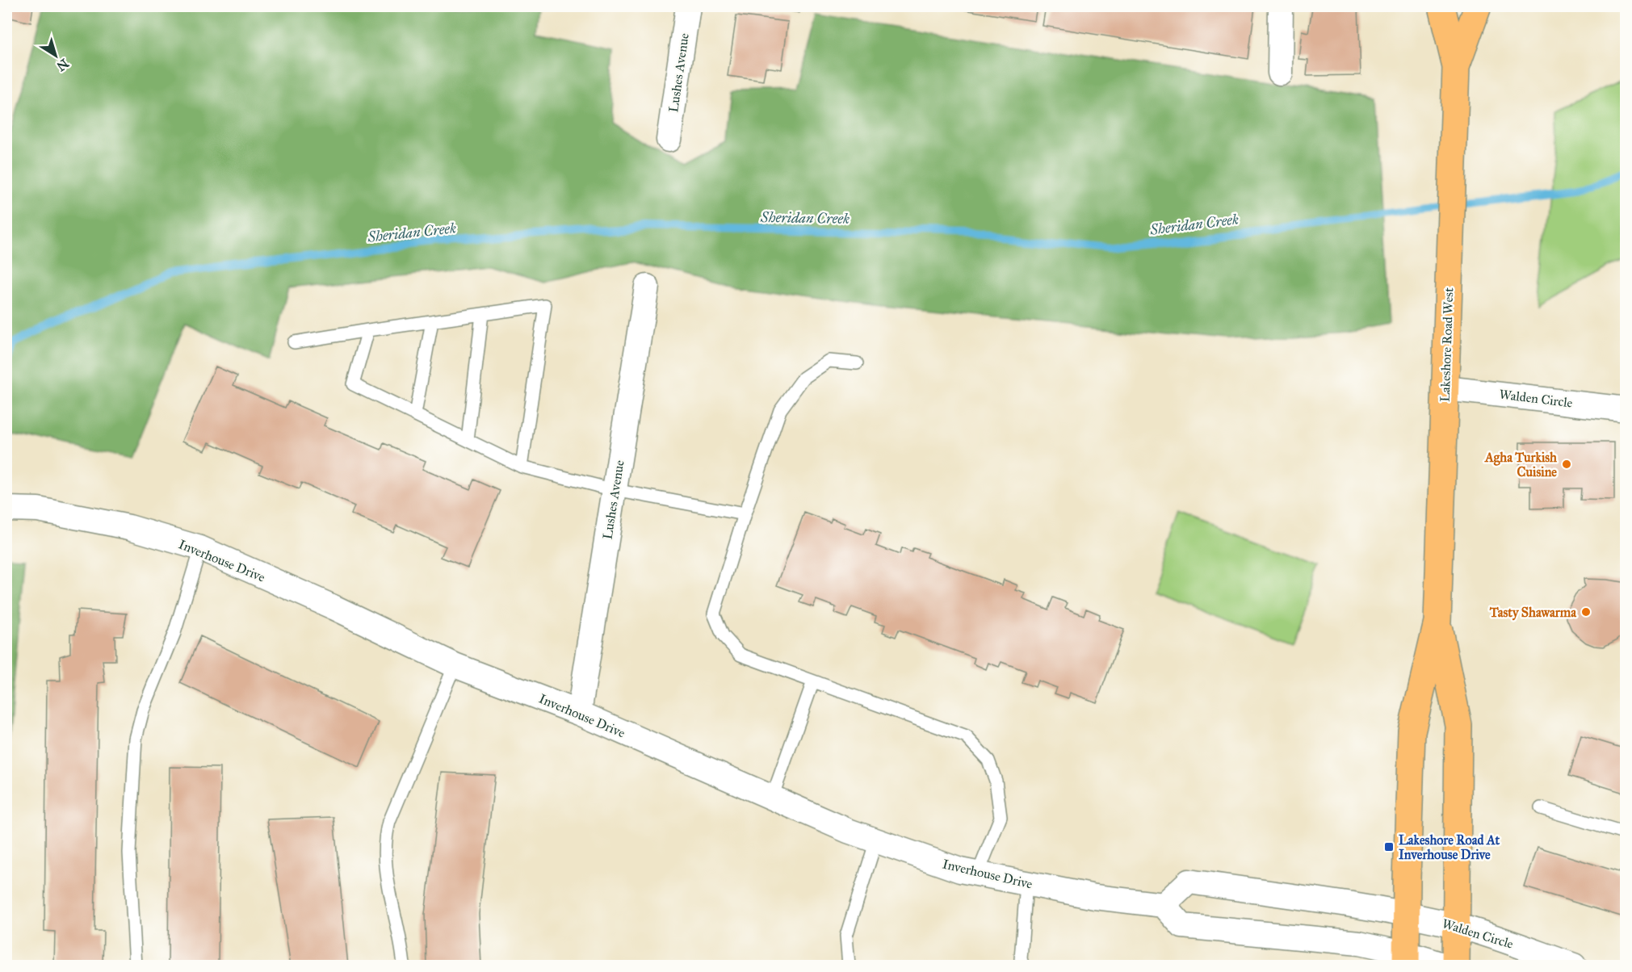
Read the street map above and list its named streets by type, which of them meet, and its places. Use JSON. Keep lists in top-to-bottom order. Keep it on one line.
{"streets":{"main road":["Lakeshore Road West"],"street":["Lushes Avenue","Walden Circle","Inverhouse Drive"]},"crossings":[["Lushes Avenue","Inverhouse Drive"],["Lakeshore Road West","Walden Circle"]],"water":["Sheridan Creek"],"places":{"other":["Agha Turkish Cuisine","Tasty Shawarma"],"transit":["Lakeshore Road At Inverhouse Drive"]},"north":"bottom right"}
